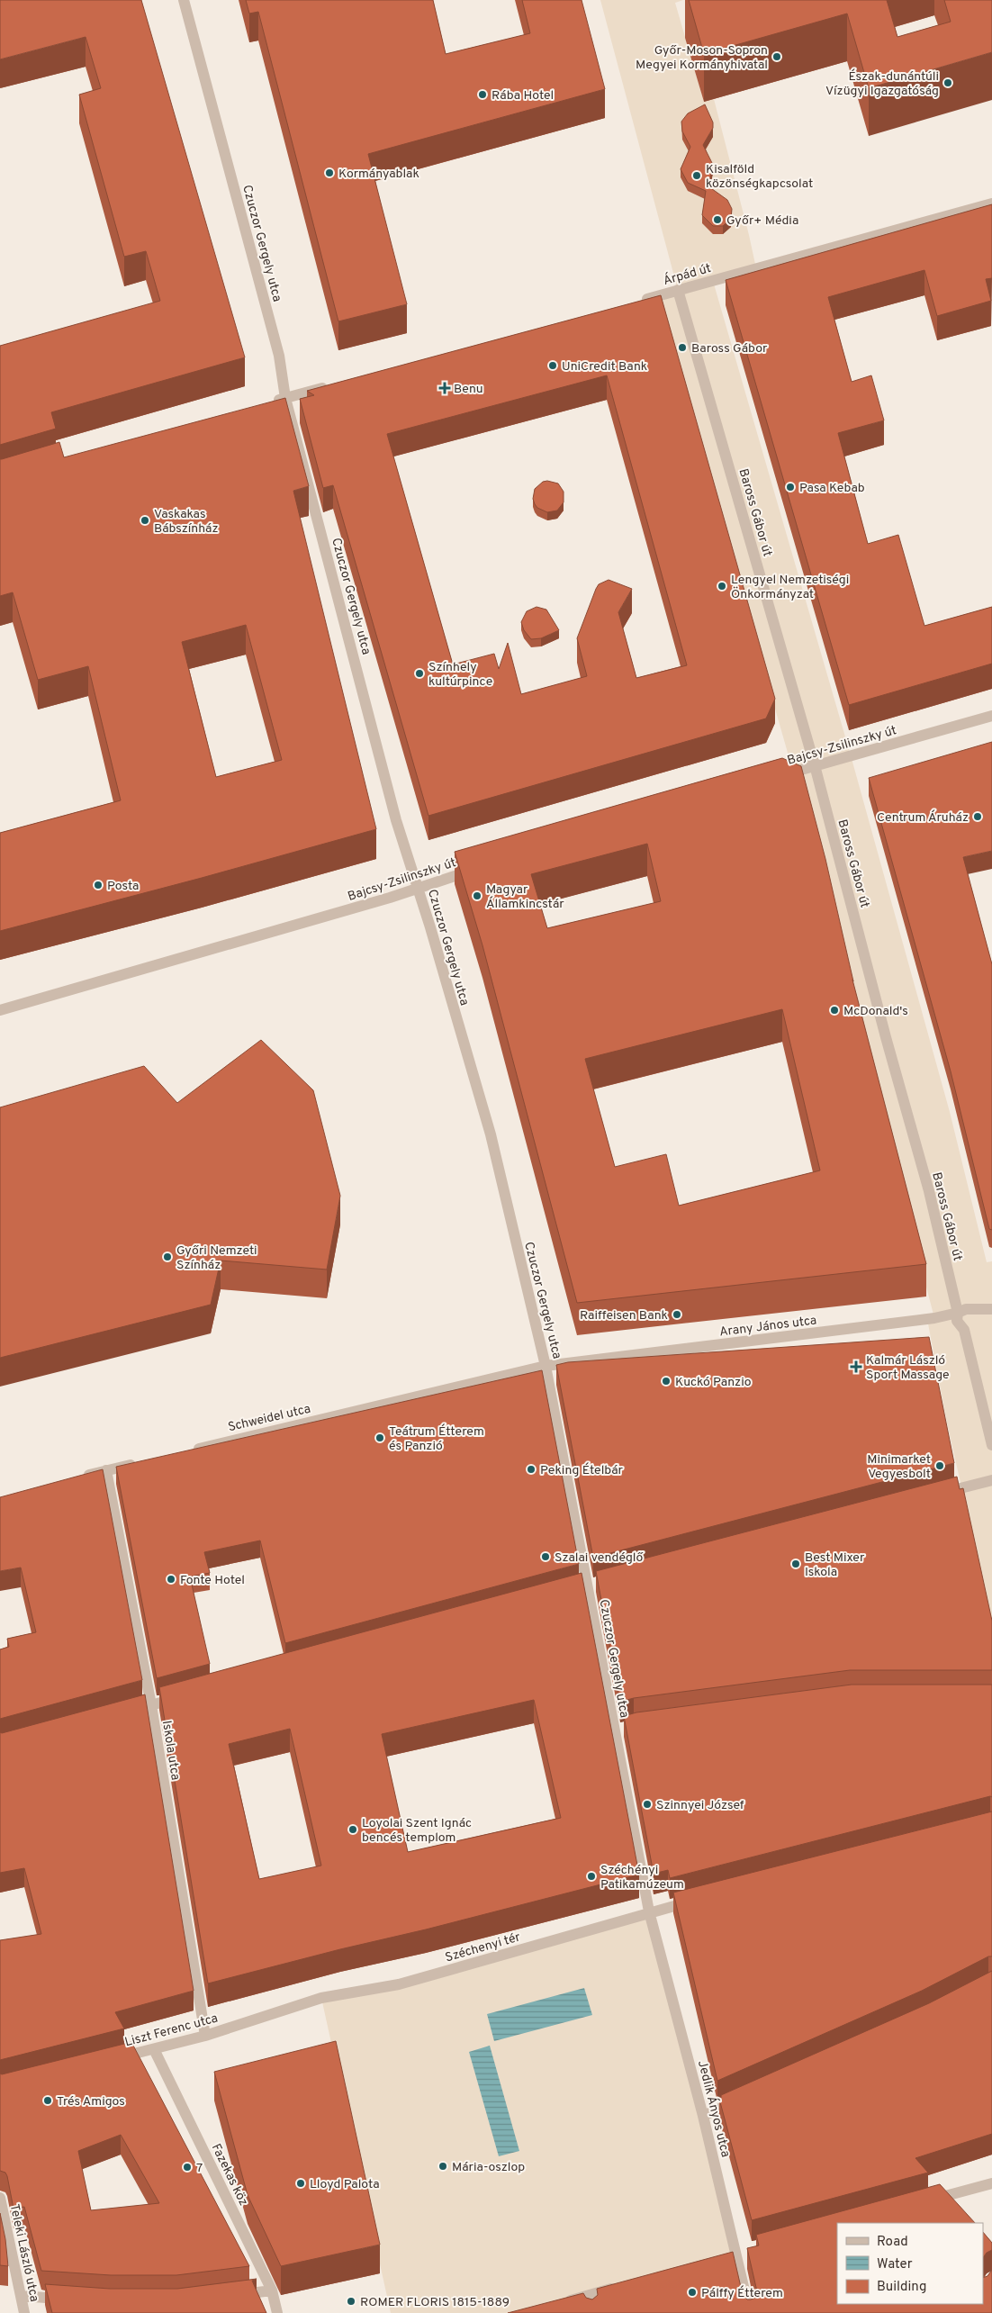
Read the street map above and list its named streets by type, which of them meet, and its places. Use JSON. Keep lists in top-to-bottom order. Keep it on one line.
{"streets":{"street":["Czuczor Gergely utca","Árpád út","Baross Gábor út","Bajcsy-Zsilinszky út","Arany János utca","Schweidel utca","Iskola utca","Széchenyi tér","Liszt Ferenc utca","Jedlik Ányos utca","Fazekas köz","Teleki László utca"]},"crossings":[["Czuczor Gergely utca","Bajcsy-Zsilinszky út"],["Czuczor Gergely utca","Arany János utca"],["Czuczor Gergely utca","Schweidel utca"],["Czuczor Gergely utca","Széchenyi tér"],["Czuczor Gergely utca","Jedlik Ányos utca"],["Árpád út","Baross Gábor út"],["Baross Gábor út","Bajcsy-Zsilinszky út"],["Baross Gábor út","Arany János utca"],["Arany János utca","Schweidel utca"],["Iskola utca","Liszt Ferenc utca"],["Széchenyi tér","Liszt Ferenc utca"],["Széchenyi tér","Jedlik Ányos utca"],["Liszt Ferenc utca","Fazekas köz"]],"places":{"other":["Győr-Moson-Sopron Megyei Kormányhivatal","Észak-dunántúli Vízügyi Igazgatóság","Rába Hotel","Kormányablak","Kisalföld közönségkapcsolat","Győr+ Média","Baross Gábor","UniCredit Bank","Pasa Kebab","Vaskakas Bábszínház","Lengyel Nemzetiségi Önkormányzat","Színhely kultúrpince","Centrum Áruház","Posta","Magyar Államkincstár","McDonald's","Győri Nemzeti Színház","Raiffeisen Bank","Kuckó Panzio","Teátrum Étterem és Panzió","Minimarket Vegyesbolt","Peking Ételbár","Szalai vendéglő","Best Mixer Iskola","Fonte Hotel","Szinnyei József","Loyolai Szent Ignác bencés templom","Széchényi Patikamúzeum","Trés Amigos","Mária-oszlop","7","Lloyd Palota","Pálffy Étterem","ROMER FLORIS 1815-1889"],"health":["Benu","Kalmár László Sport Massage"]},"legend":["Road","Water","Building"]}
